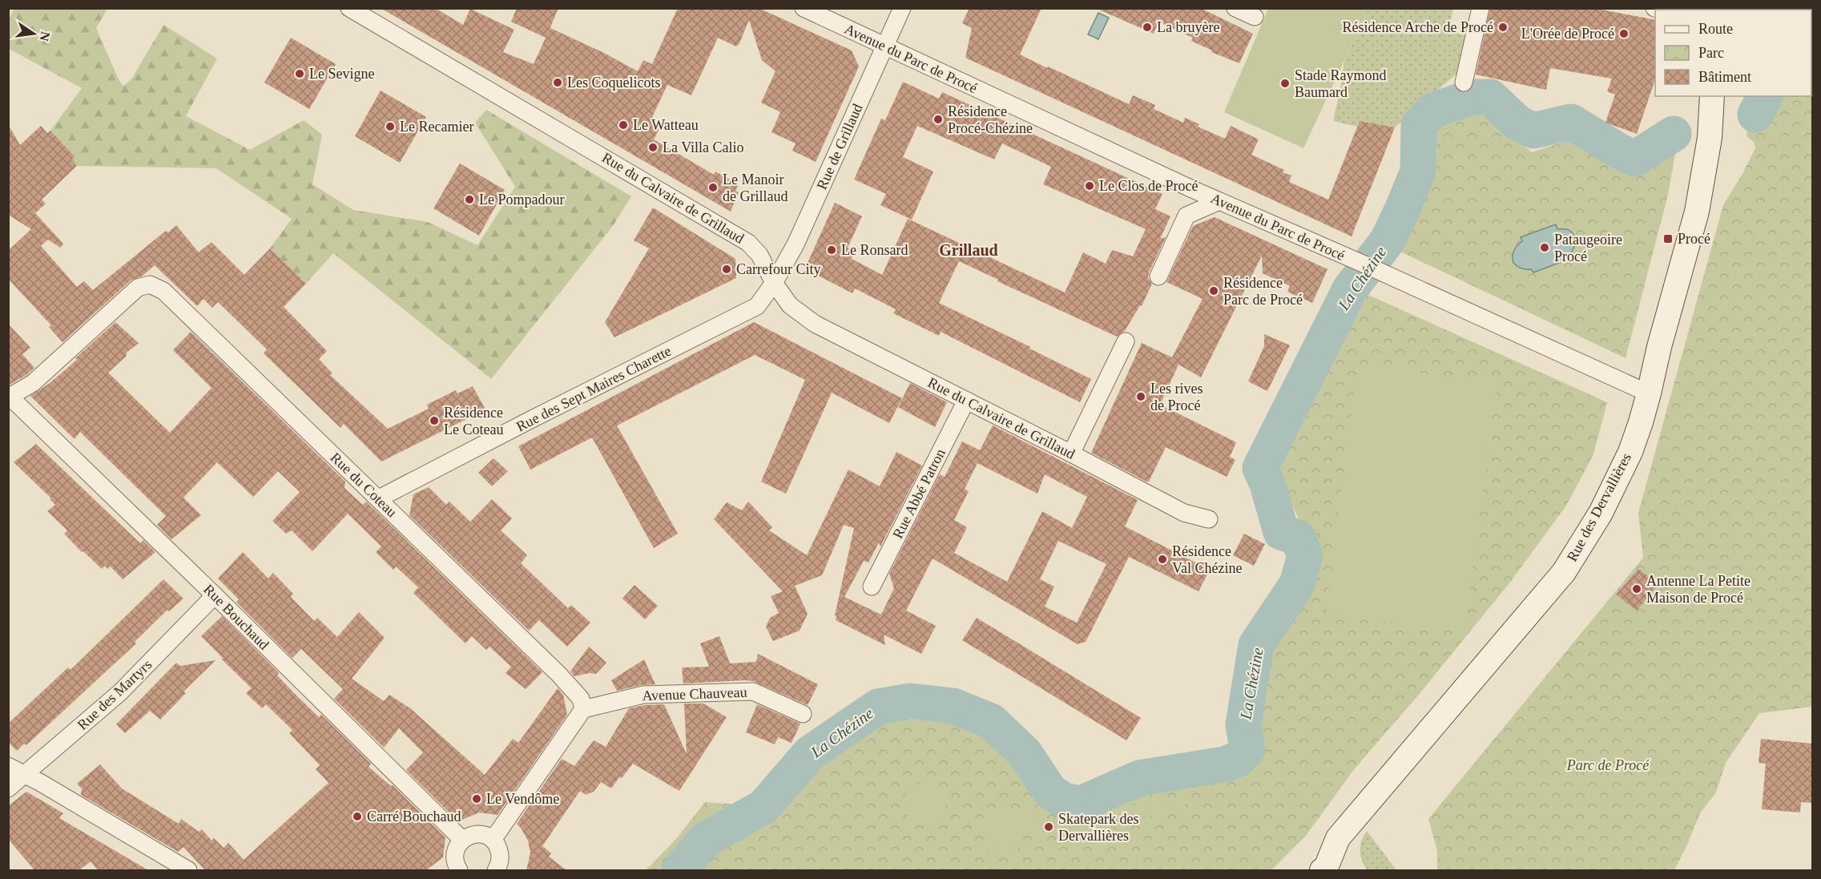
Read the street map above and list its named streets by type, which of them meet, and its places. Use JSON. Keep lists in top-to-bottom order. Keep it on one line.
{"streets":{"main road":["Rue des Dervallières"],"street":["Avenue du Parc de Procé","Rue de Grillaud","Rue du Calvaire de Grillaud","Rue des Sept Maires Charette","Rue du Coteau","Rue Abbé Patron","Rue Bouchaud","Avenue Chauveau","Rue des Martyrs"]},"crossings":[["Avenue du Parc de Procé","Rue de Grillaud"],["Avenue du Parc de Procé","Rue des Dervallières"],["Rue de Grillaud","Rue du Calvaire de Grillaud"],["Rue de Grillaud","Rue des Sept Maires Charette"],["Rue du Calvaire de Grillaud","Rue des Sept Maires Charette"],["Rue du Calvaire de Grillaud","Rue Abbé Patron"],["Rue des Sept Maires Charette","Rue du Coteau"],["Rue du Coteau","Rue Bouchaud"],["Rue du Coteau","Avenue Chauveau"],["Rue Bouchaud","Rue des Martyrs"]],"districts":["Grillaud"],"water":["La Chézine"],"parks":["Parc de Procé"],"places":{"other":["La bruyère","Résidence Arche de Procé","L'Orée de Procé","Le Sevigne","Les Coquelicots","Stade Raymond Baumard","Résidence Procé-Chézine","Le Watteau","Le Recamier","La Villa Calio","Le Clos de Procé","Le Manoir de Grillaud","Le Pompadour","Pataugeoire Procé","Le Ronsard","Carrefour City","Résidence Parc de Procé","Les rives de Procé","Résidence Le Coteau","Résidence Val Chézine","Antenne La Petite Maison de Procé","Le Vendôme","Carré Bouchaud","Skatepark des Dervallières"],"transit":["Procé"]},"legend":["Route","Parc","Bâtiment"],"north":"right"}
